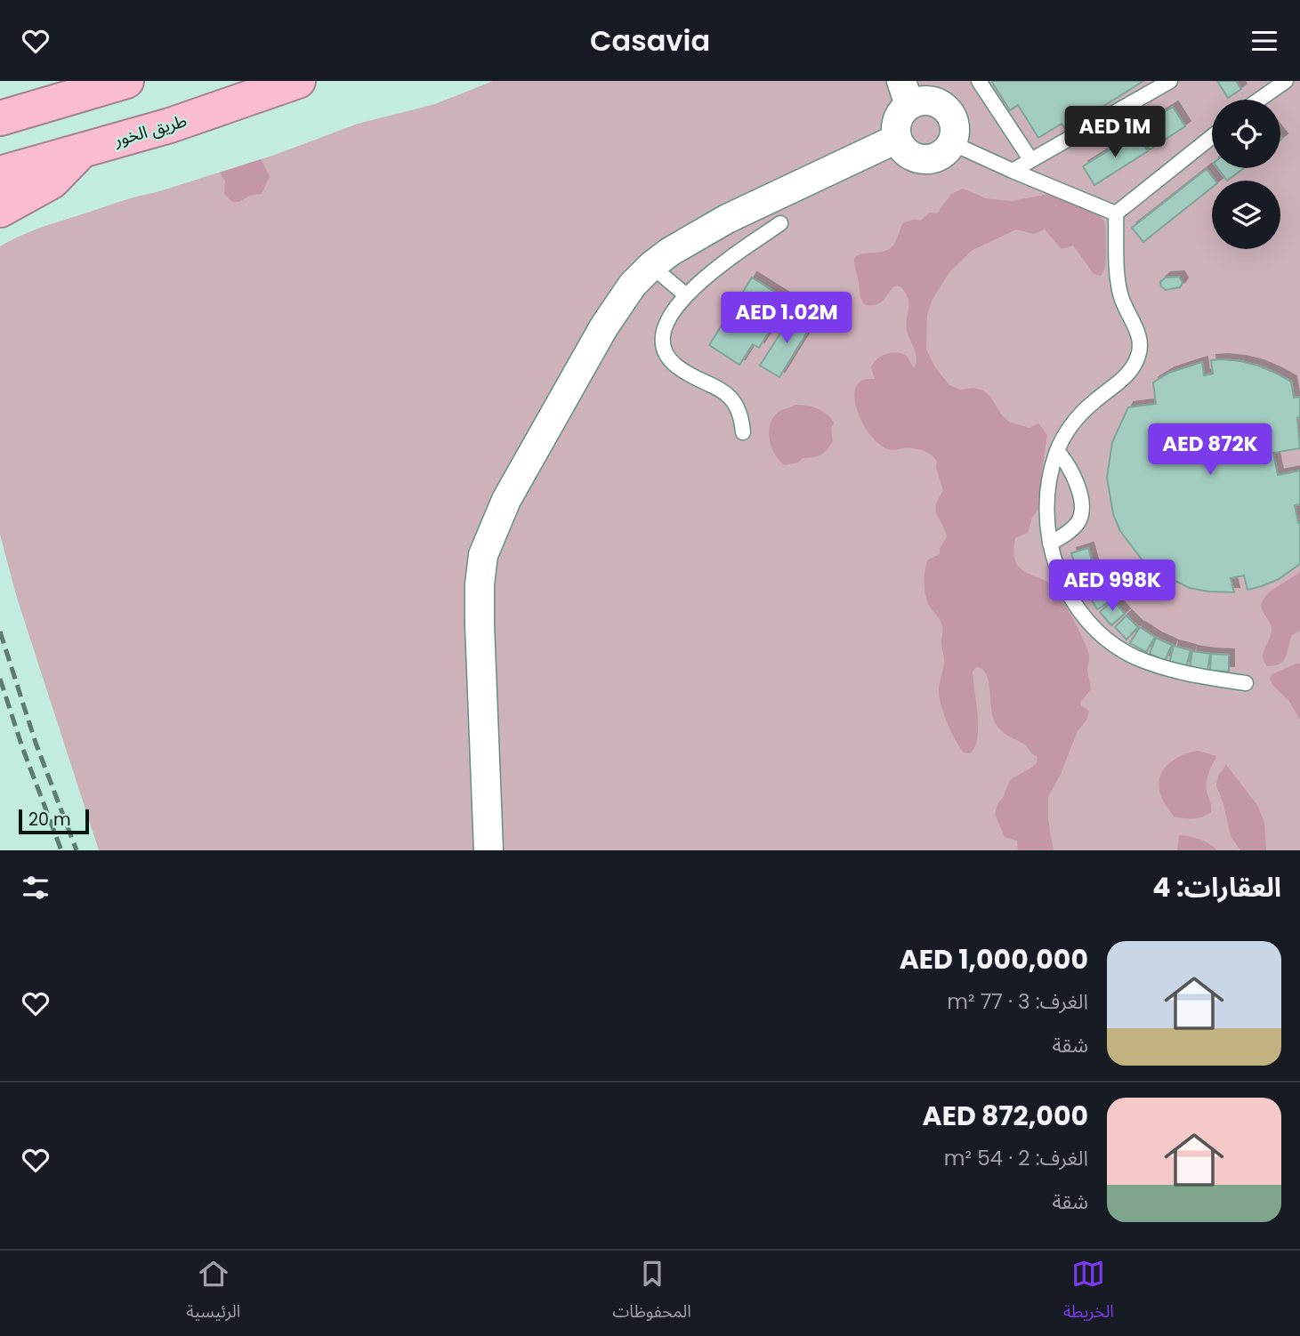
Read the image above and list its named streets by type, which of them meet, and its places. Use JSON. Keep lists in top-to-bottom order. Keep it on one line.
{"streets":{"highway":["طريق الخور"]},"scale_bar":"20 m","page":{"header":"Casavia","price":["AED 1M","AED 1.02M","AED 872K","AED 998K"],"scale":"20 m","heading":"العقارات: 4","list":[{"name":"AED 1,000,000","note":"الغرف: 3 · 77 m² · شقة"},{"name":"AED 872,000","note":"الغرف: 2 · 54 m² · شقة"}],"tabs":["الخريطة","المحفوظات","الرئيسية"]}}
